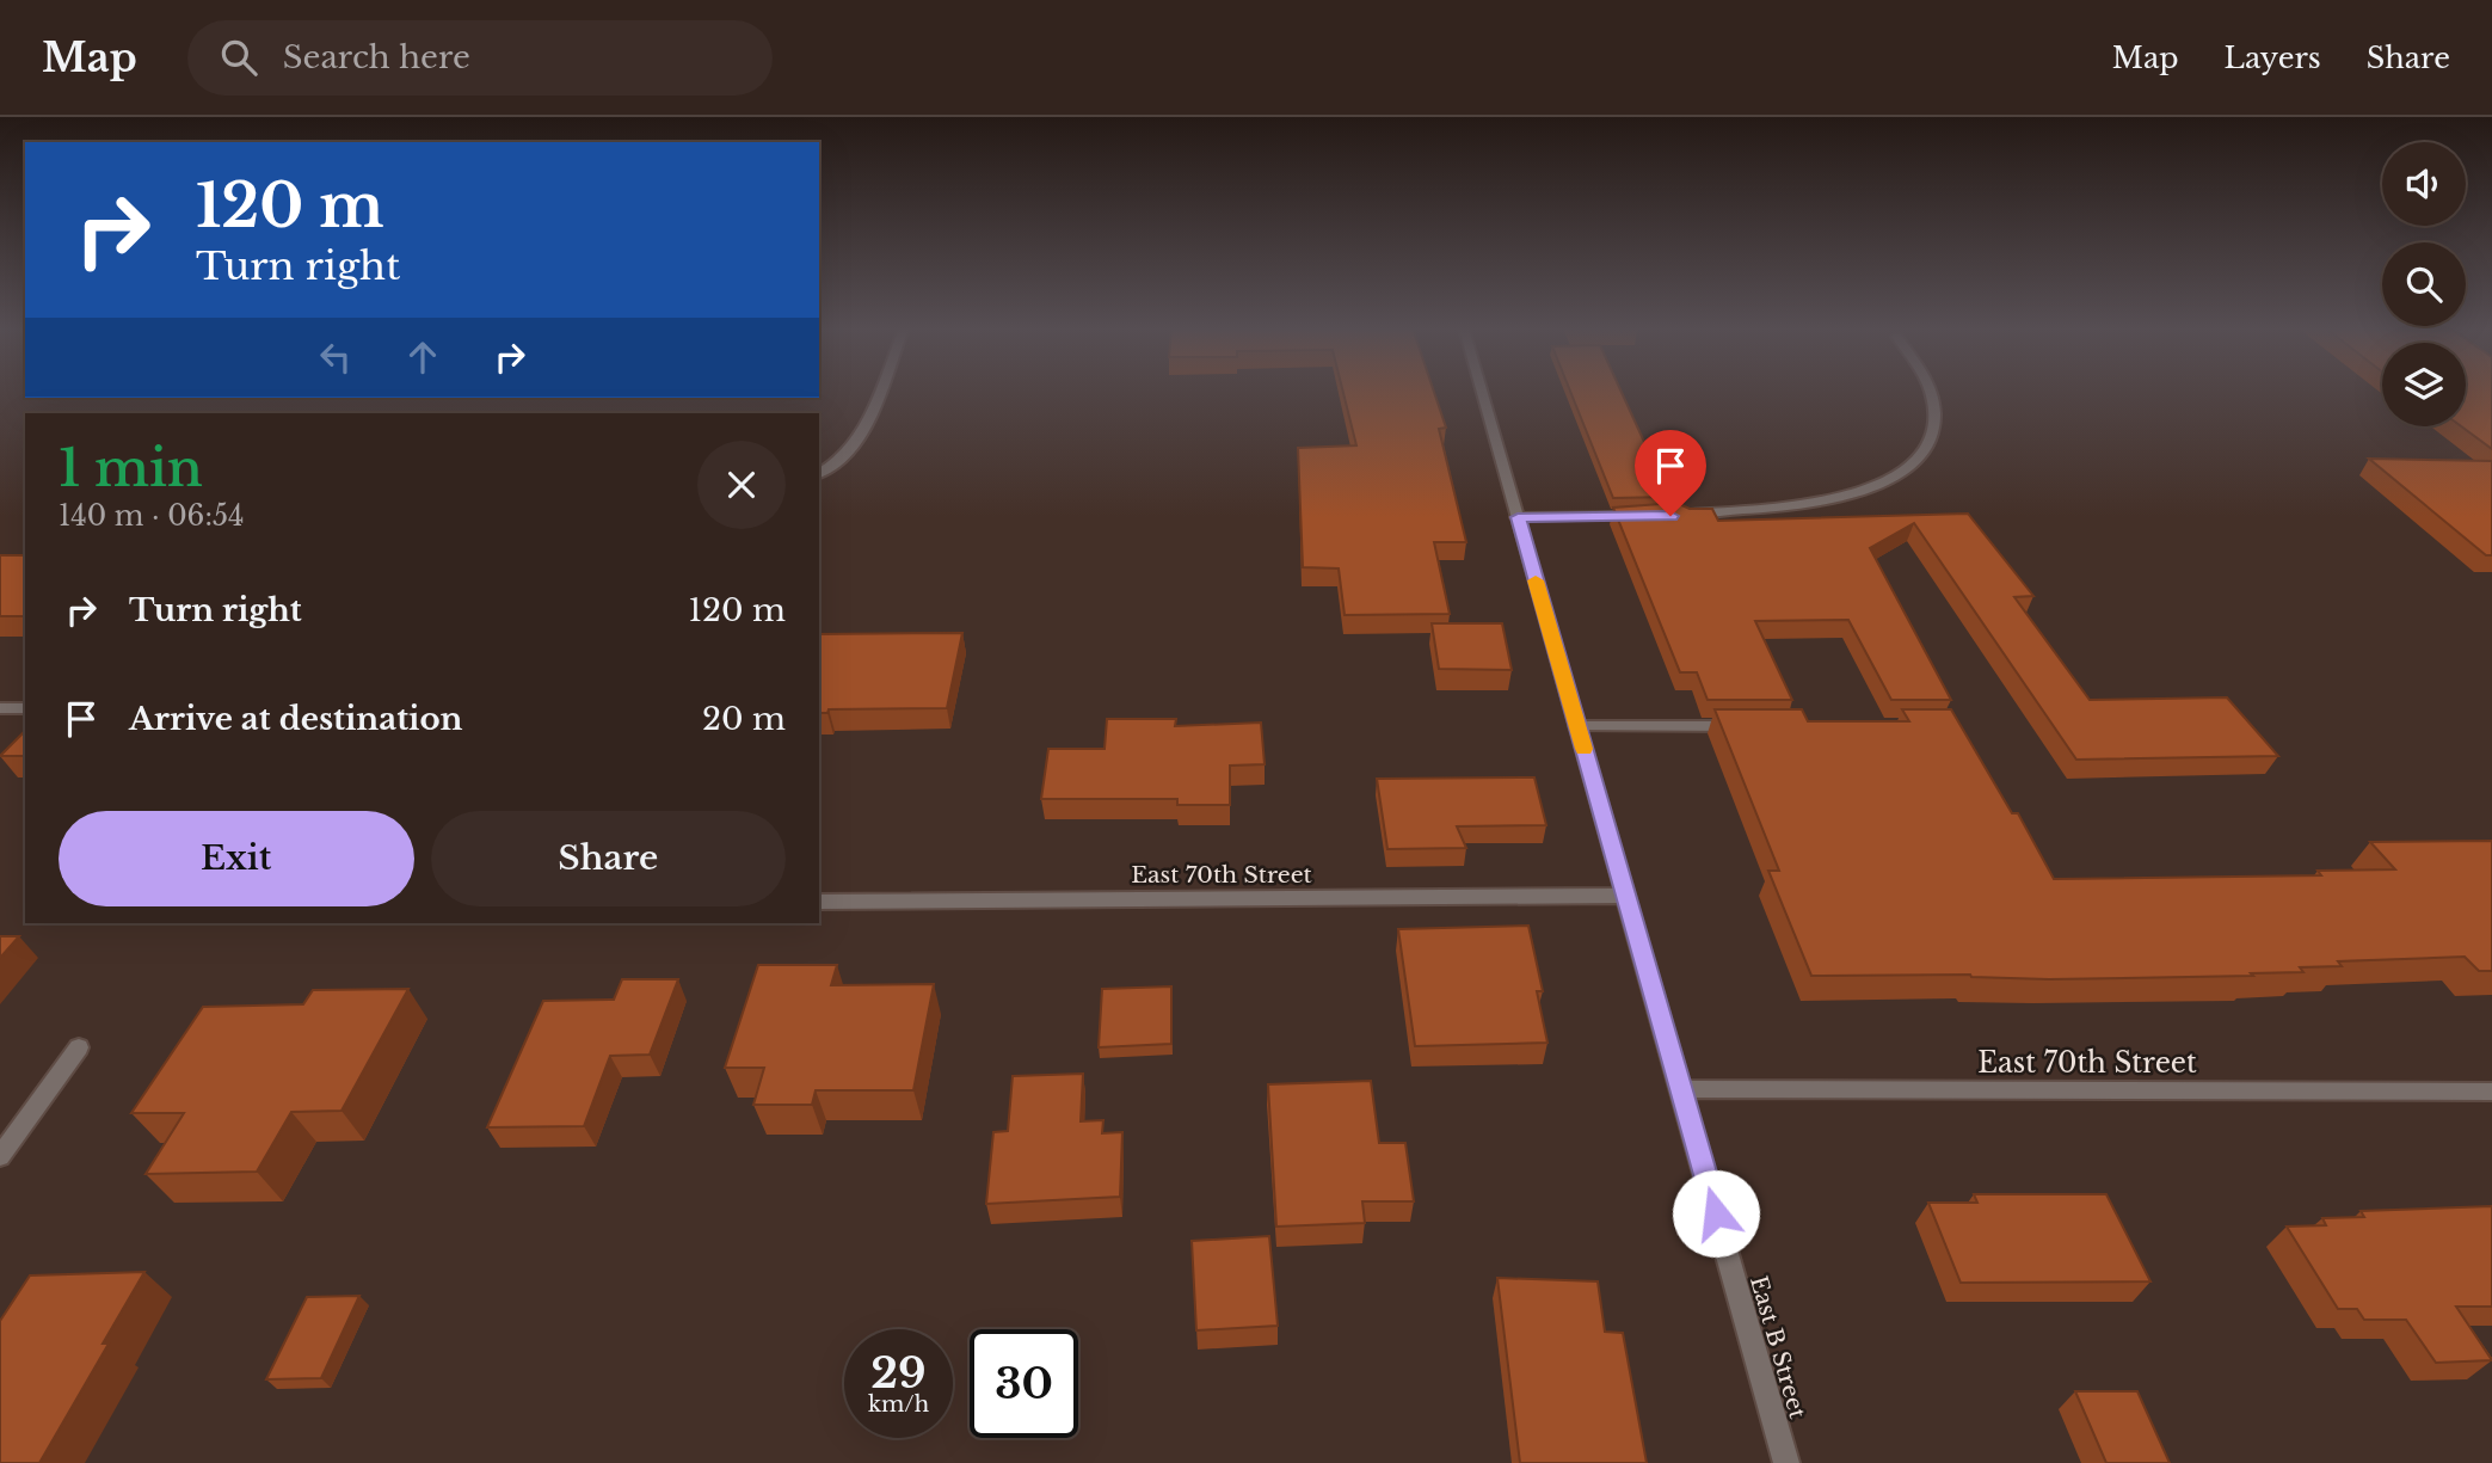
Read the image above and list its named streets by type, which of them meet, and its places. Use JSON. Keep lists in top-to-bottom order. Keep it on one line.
{"streets":{"street":["East 70th Street","East B Street"]},"crossings":[["East 70th Street","East B Street"]],"page":{"header":"Map","search":"Search here","nav":["Map","Layers","Share"],"turn":["120 m","Turn right"],"heading":["1 min","140 m · 06:54"],"list":[{"name":"Turn right","value":"120 m"},{"name":"Arrive at destination","value":"20 m"}],"buttons":["Exit","Share"],"speed":"29 km/h","limit":"30"}}
